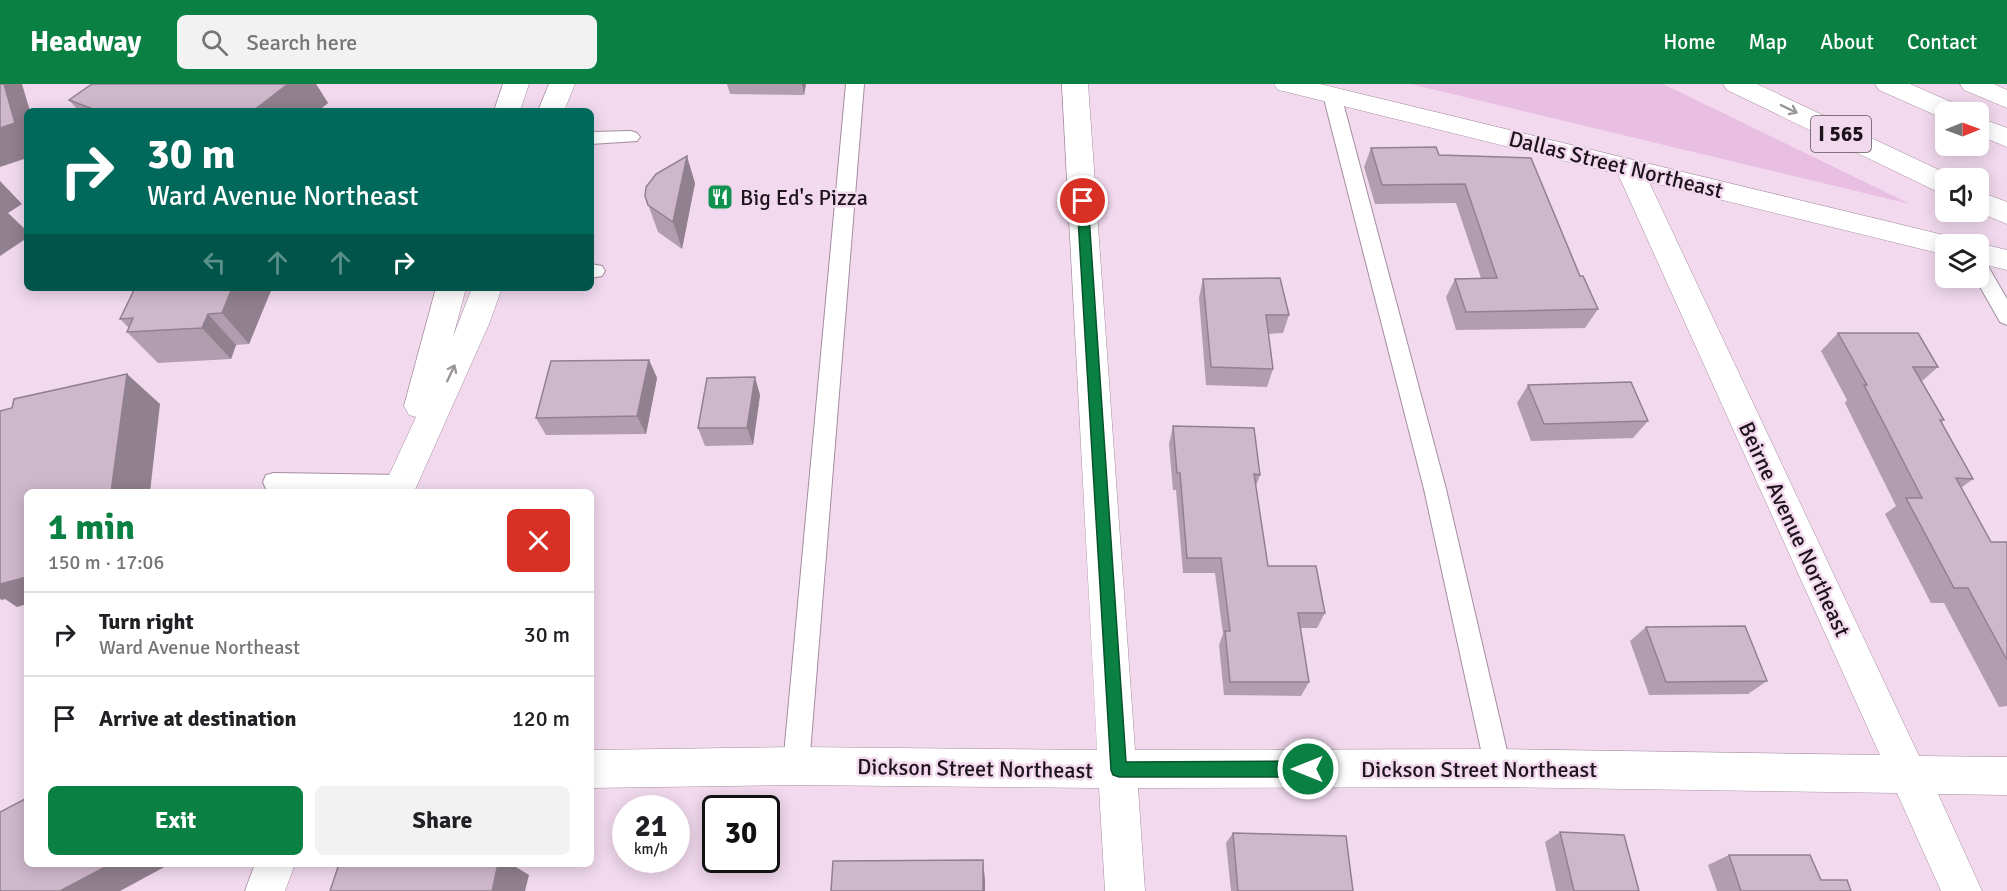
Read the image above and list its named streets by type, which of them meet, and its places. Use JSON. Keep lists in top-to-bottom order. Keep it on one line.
{"streets":{"main road":["I 565","Dallas Street Northeast","Beirne Avenue Northeast","Dickson Street Northeast"]},"crossings":[["Dallas Street Northeast","Beirne Avenue Northeast"],["Beirne Avenue Northeast","Dickson Street Northeast"]],"places":{"restaurant":["Big Ed's Pizza"]},"north":"right","page":{"header":"Headway","search":"Search here","nav":["Home","Map","About","Contact"],"turn":["30 m","Ward Avenue Northeast"],"heading":["1 min","150 m · 17:06"],"list":[{"name":"Turn right","note":"Ward Avenue Northeast","value":"30 m"},{"name":"Arrive at destination","value":"120 m"}],"buttons":["Exit","Share"],"speed":"21 km/h","limit":"30"}}
